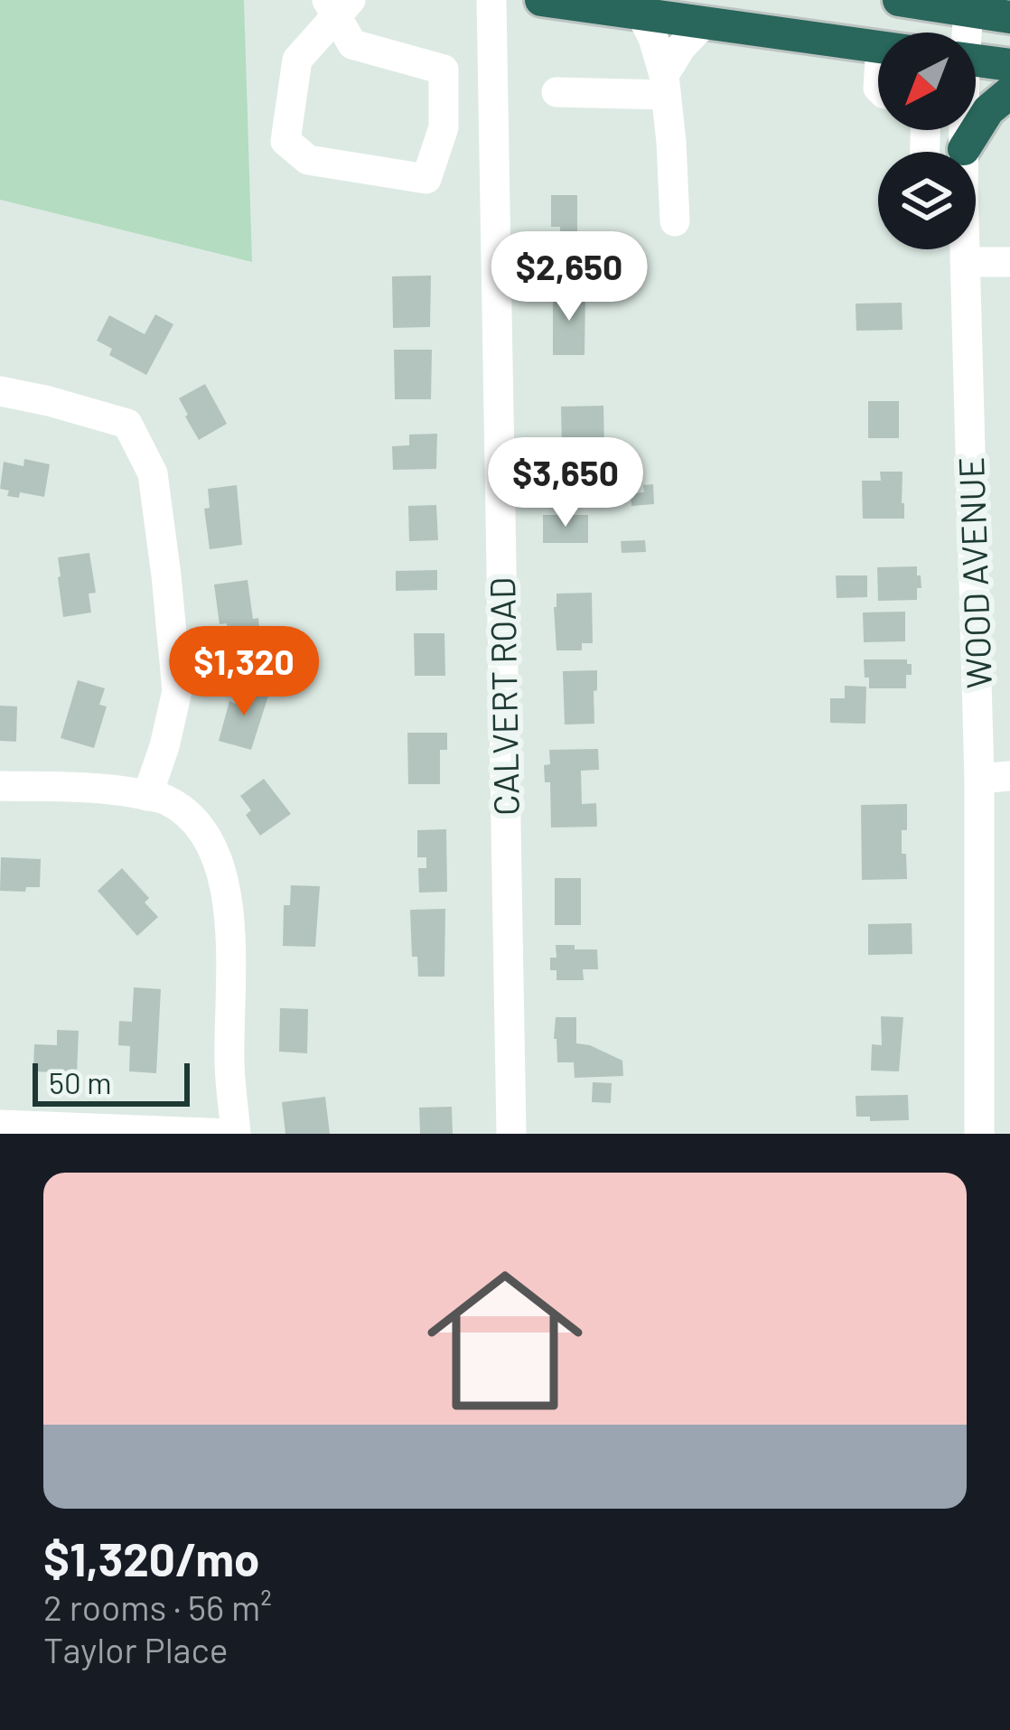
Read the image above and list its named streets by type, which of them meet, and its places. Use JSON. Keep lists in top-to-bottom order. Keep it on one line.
{"streets":{"street":["WOOD AVENUE","CALVERT ROAD"]},"scale_bar":"50 m","north":"bottom left","page":{"price":["$2,650","$3,650","$1,320"],"scale":"50 m","list":[{"name":"$1,320/mo","note":"2 rooms · 56 m² · Taylor Place"}]}}
